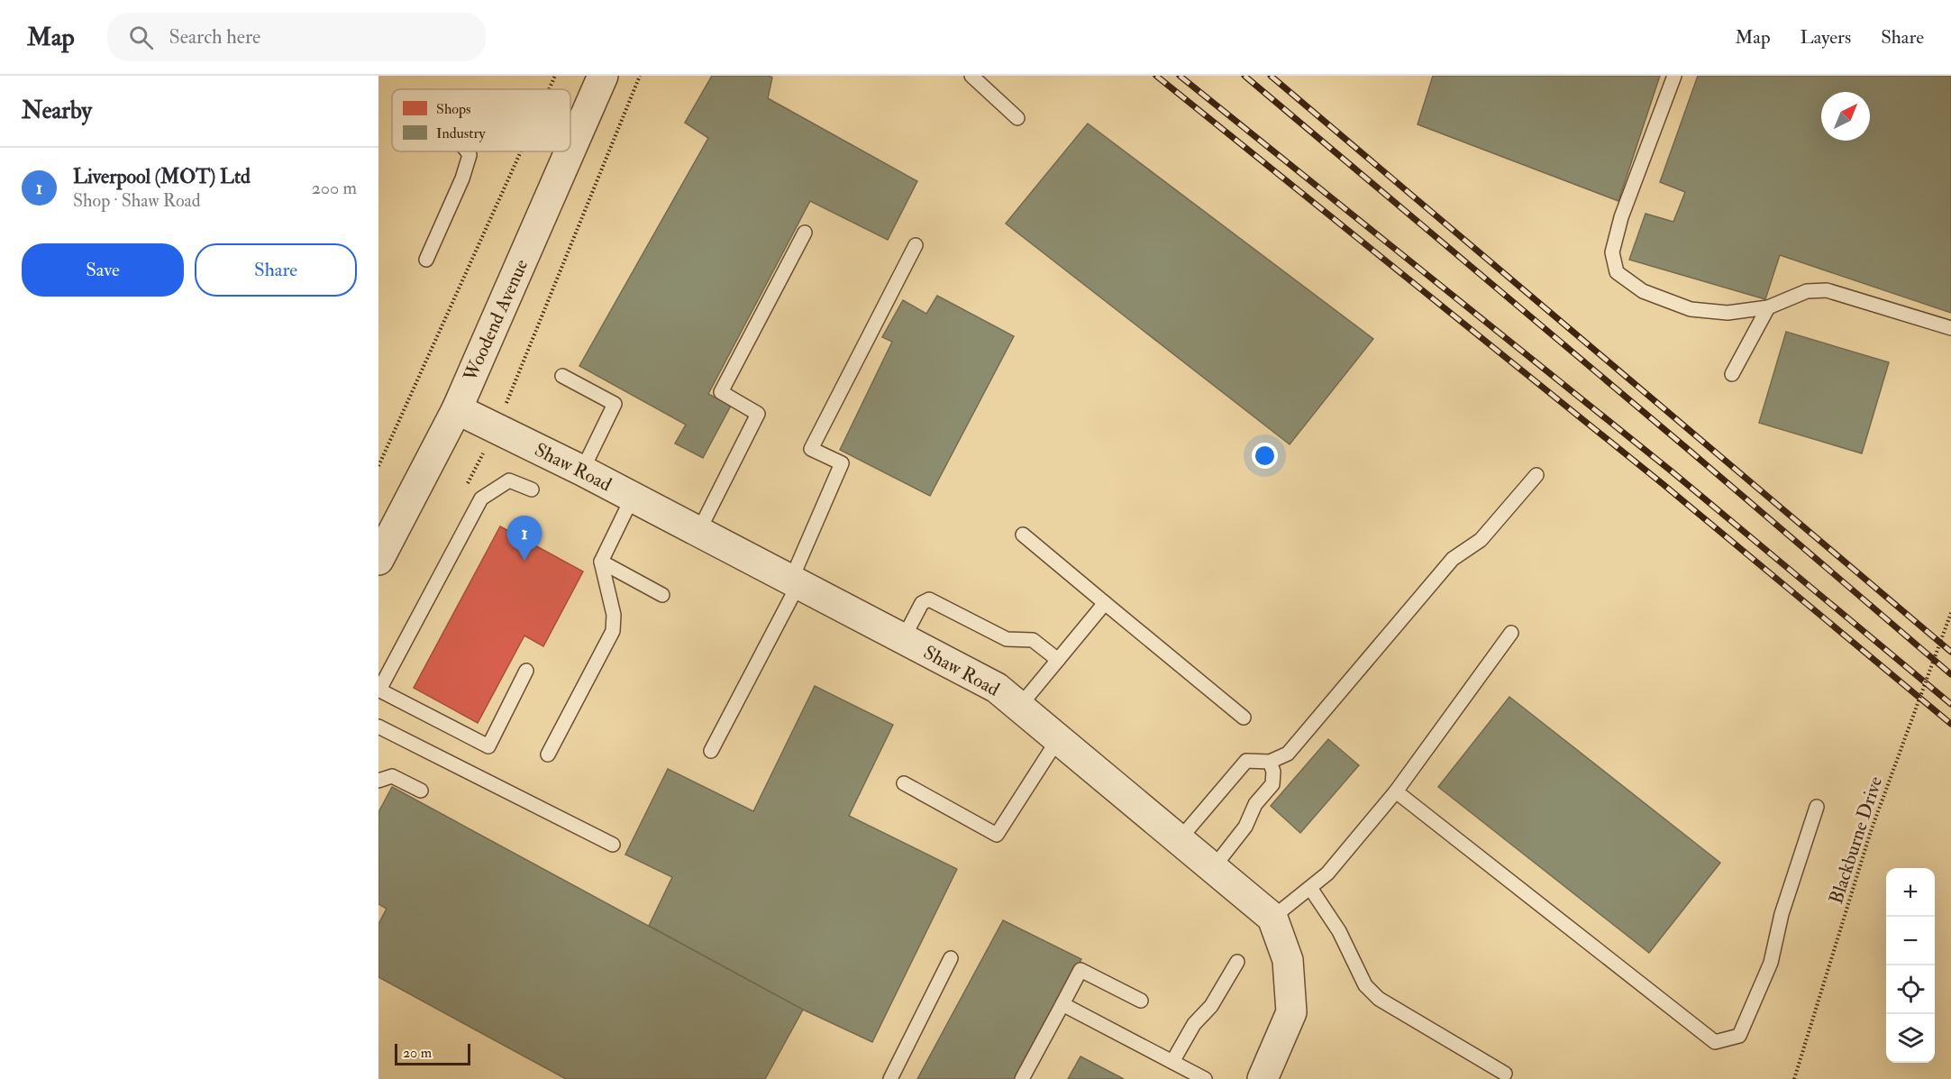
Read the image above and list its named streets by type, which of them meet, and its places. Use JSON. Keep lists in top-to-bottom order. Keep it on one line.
{"streets":{"street":["Woodend Avenue","Shaw Road"],"path":["Blackburne Drive"]},"crossings":[["Woodend Avenue","Shaw Road"]],"legend":["Shops","Industry"],"scale_bar":"20 m","north":"top right","page":{"header":"Map","search":"Search here","nav":["Map","Layers","Share"],"heading":"Nearby","list":[{"mark":"1","name":"Liverpool (MOT) Ltd","note":"Shop · Shaw Road","value":"200 m"}],"buttons":["Save","Share"],"pins":"1","map_buttons":["+","−"],"scale":"20 m"}}
